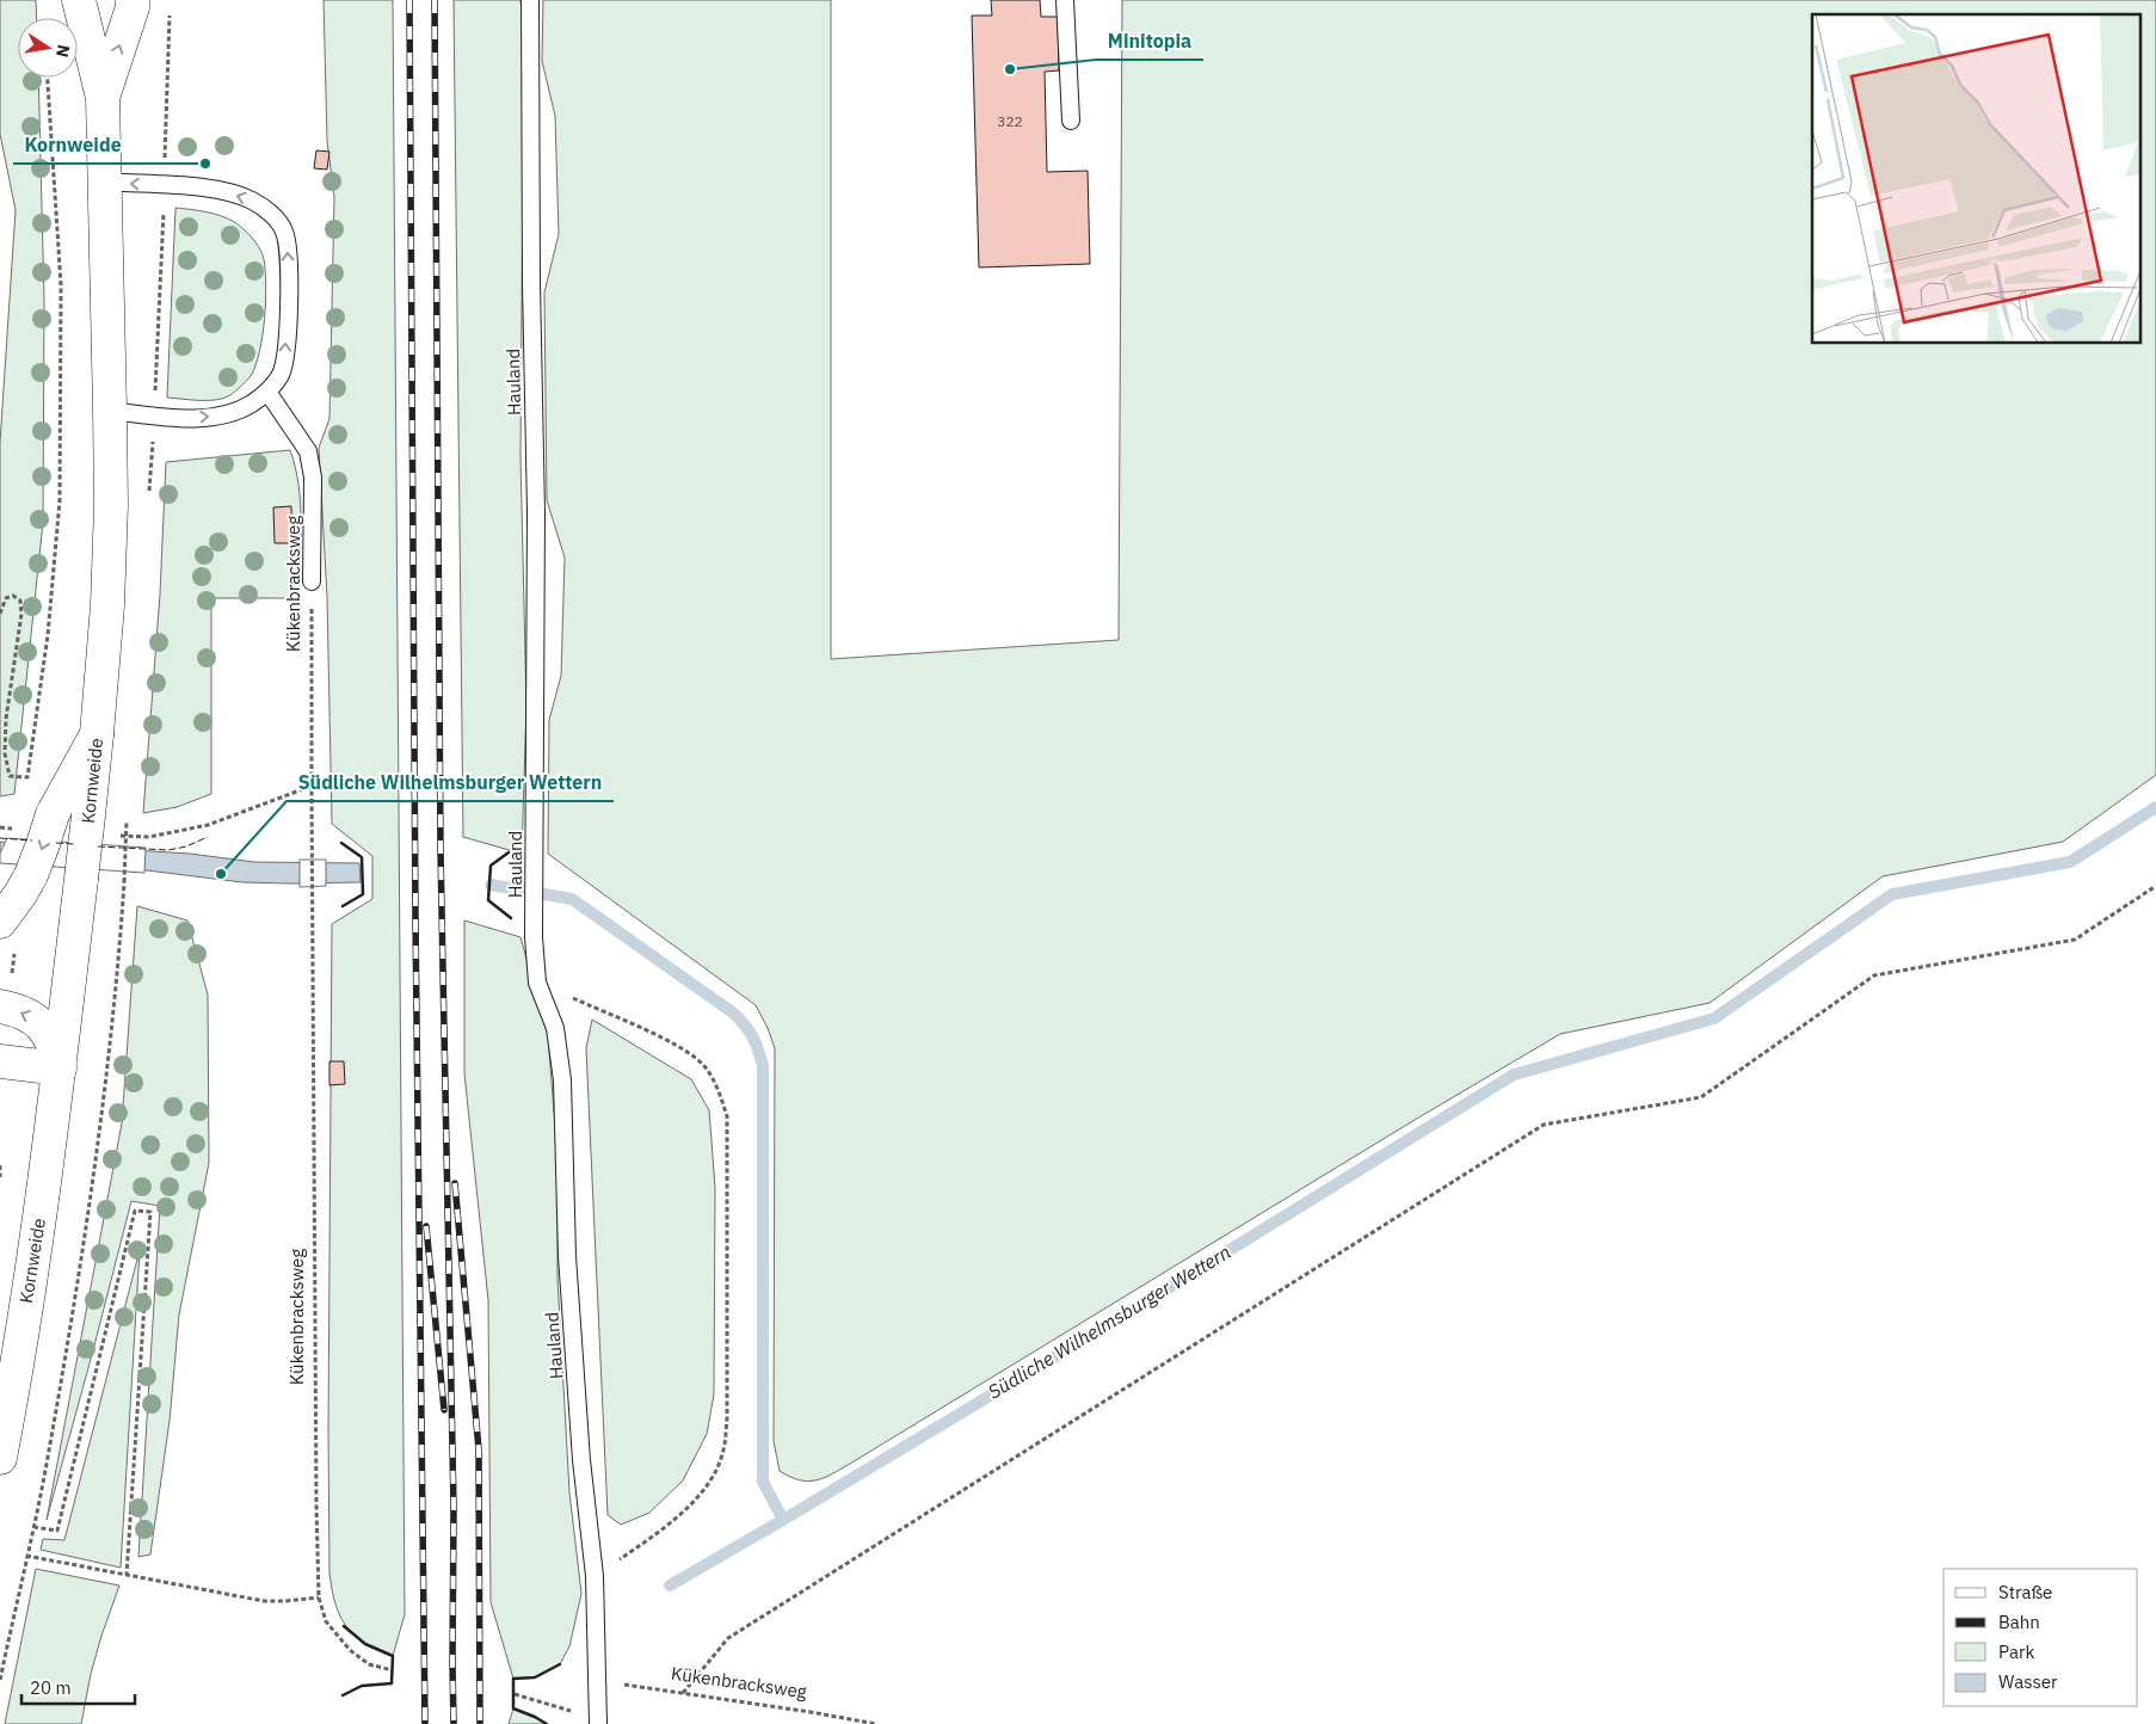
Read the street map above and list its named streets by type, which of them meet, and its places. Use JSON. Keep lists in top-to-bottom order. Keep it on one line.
{"streets":{"main road":["Kornweide"],"lane":["Hauland","Kükenbracksweg"]},"crossings":[["Hauland","Kükenbracksweg"]],"water":["Südliche Wilhelmsburger Wettern"],"places":["Minitopia","Kornweide","Südliche Wilhelmsburger Wettern"],"house_numbers":["322"],"legend":["Straße","Bahn","Park","Wasser"],"scale_bar":"20 m","north":"right"}
